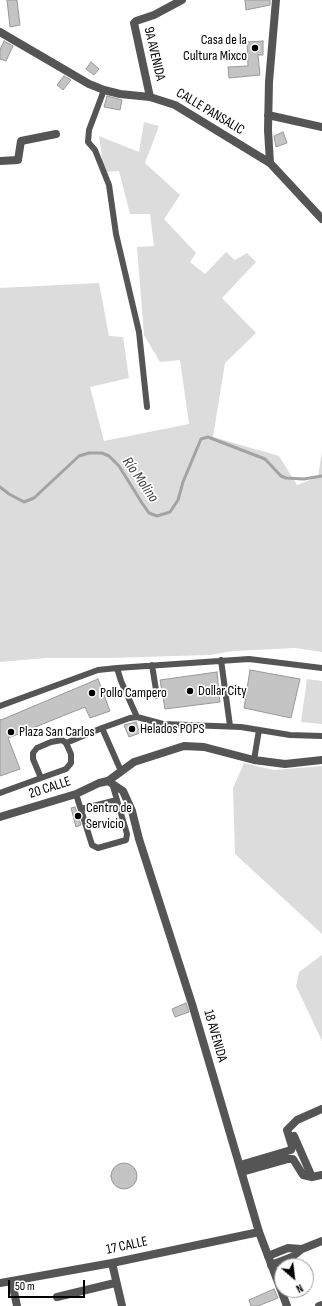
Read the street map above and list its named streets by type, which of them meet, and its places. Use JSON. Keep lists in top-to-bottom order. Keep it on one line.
{"streets":{"street":["9A AVENIDA","CALLE PANSALIC","20 CALLE","18 AVENIDA","17 CALLE"]},"crossings":[["9A AVENIDA","CALLE PANSALIC"],["20 CALLE","18 AVENIDA"],["18 AVENIDA","17 CALLE"]],"water":["Río Molino"],"places":["Casa de la Cultura Mixco","Dollar City","Pollo Campero","Helados POPS","Plaza San Carlos","Centro de Servicio"],"scale_bar":"50 m","north":"bottom right"}
